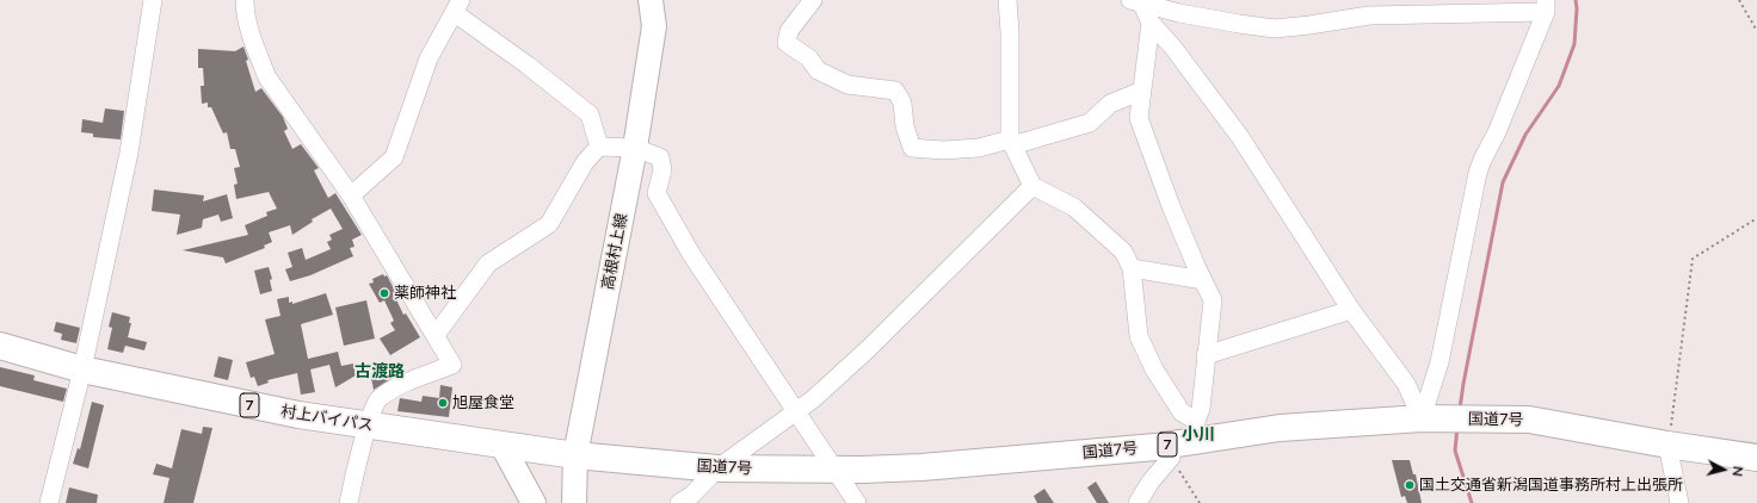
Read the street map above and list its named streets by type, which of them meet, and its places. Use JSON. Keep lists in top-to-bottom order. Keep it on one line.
{"streets":{"highway":["7","村上バイパス","国道7号"],"main road":["高根村上線"]},"crossings":[["高根村上線","村上バイパス"],["高根村上線","国道7号"],["村上バイパス","国道7号"]],"districts":["古渡路","小川"],"places":["薬師神社","旭屋食堂","国土交通省新潟国道事務所村上出張所"],"north":"right"}
